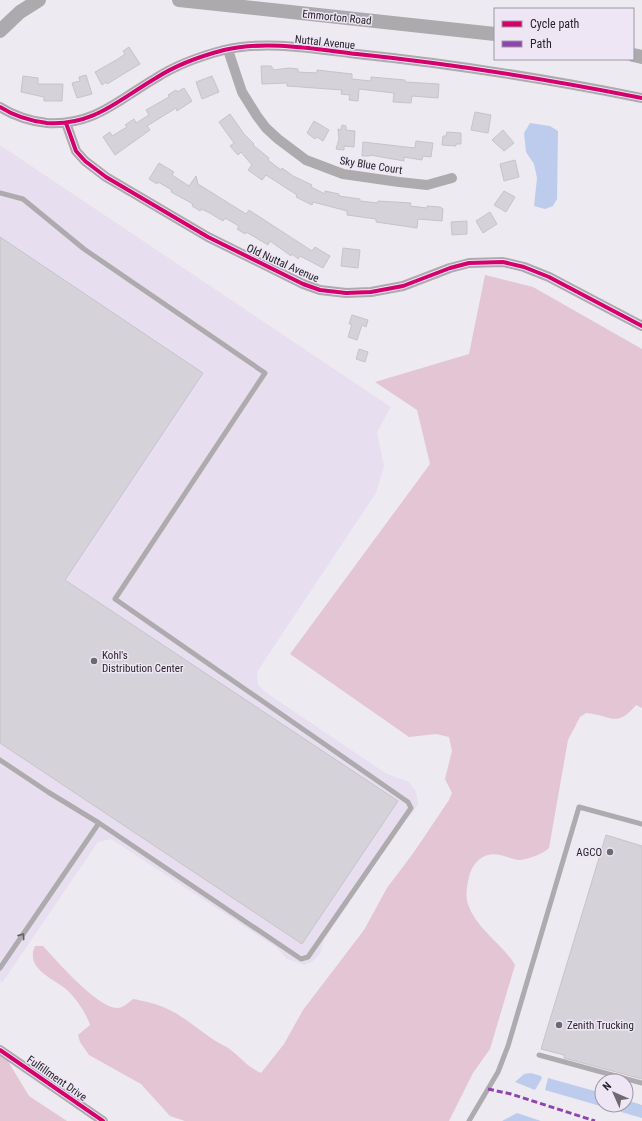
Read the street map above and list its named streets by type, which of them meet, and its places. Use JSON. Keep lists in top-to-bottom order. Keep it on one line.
{"streets":{"main road":["Emmorton Road"],"street":["Nuttal Avenue","Sky Blue Court","Old Nuttal Avenue","Fulfillment Drive"]},"crossings":[["Nuttal Avenue","Sky Blue Court"],["Nuttal Avenue","Old Nuttal Avenue"]],"places":["Kohl's Distribution Center","AGCO","Zenith Trucking"],"legend":["Cycle path","Path"],"north":"top left"}
